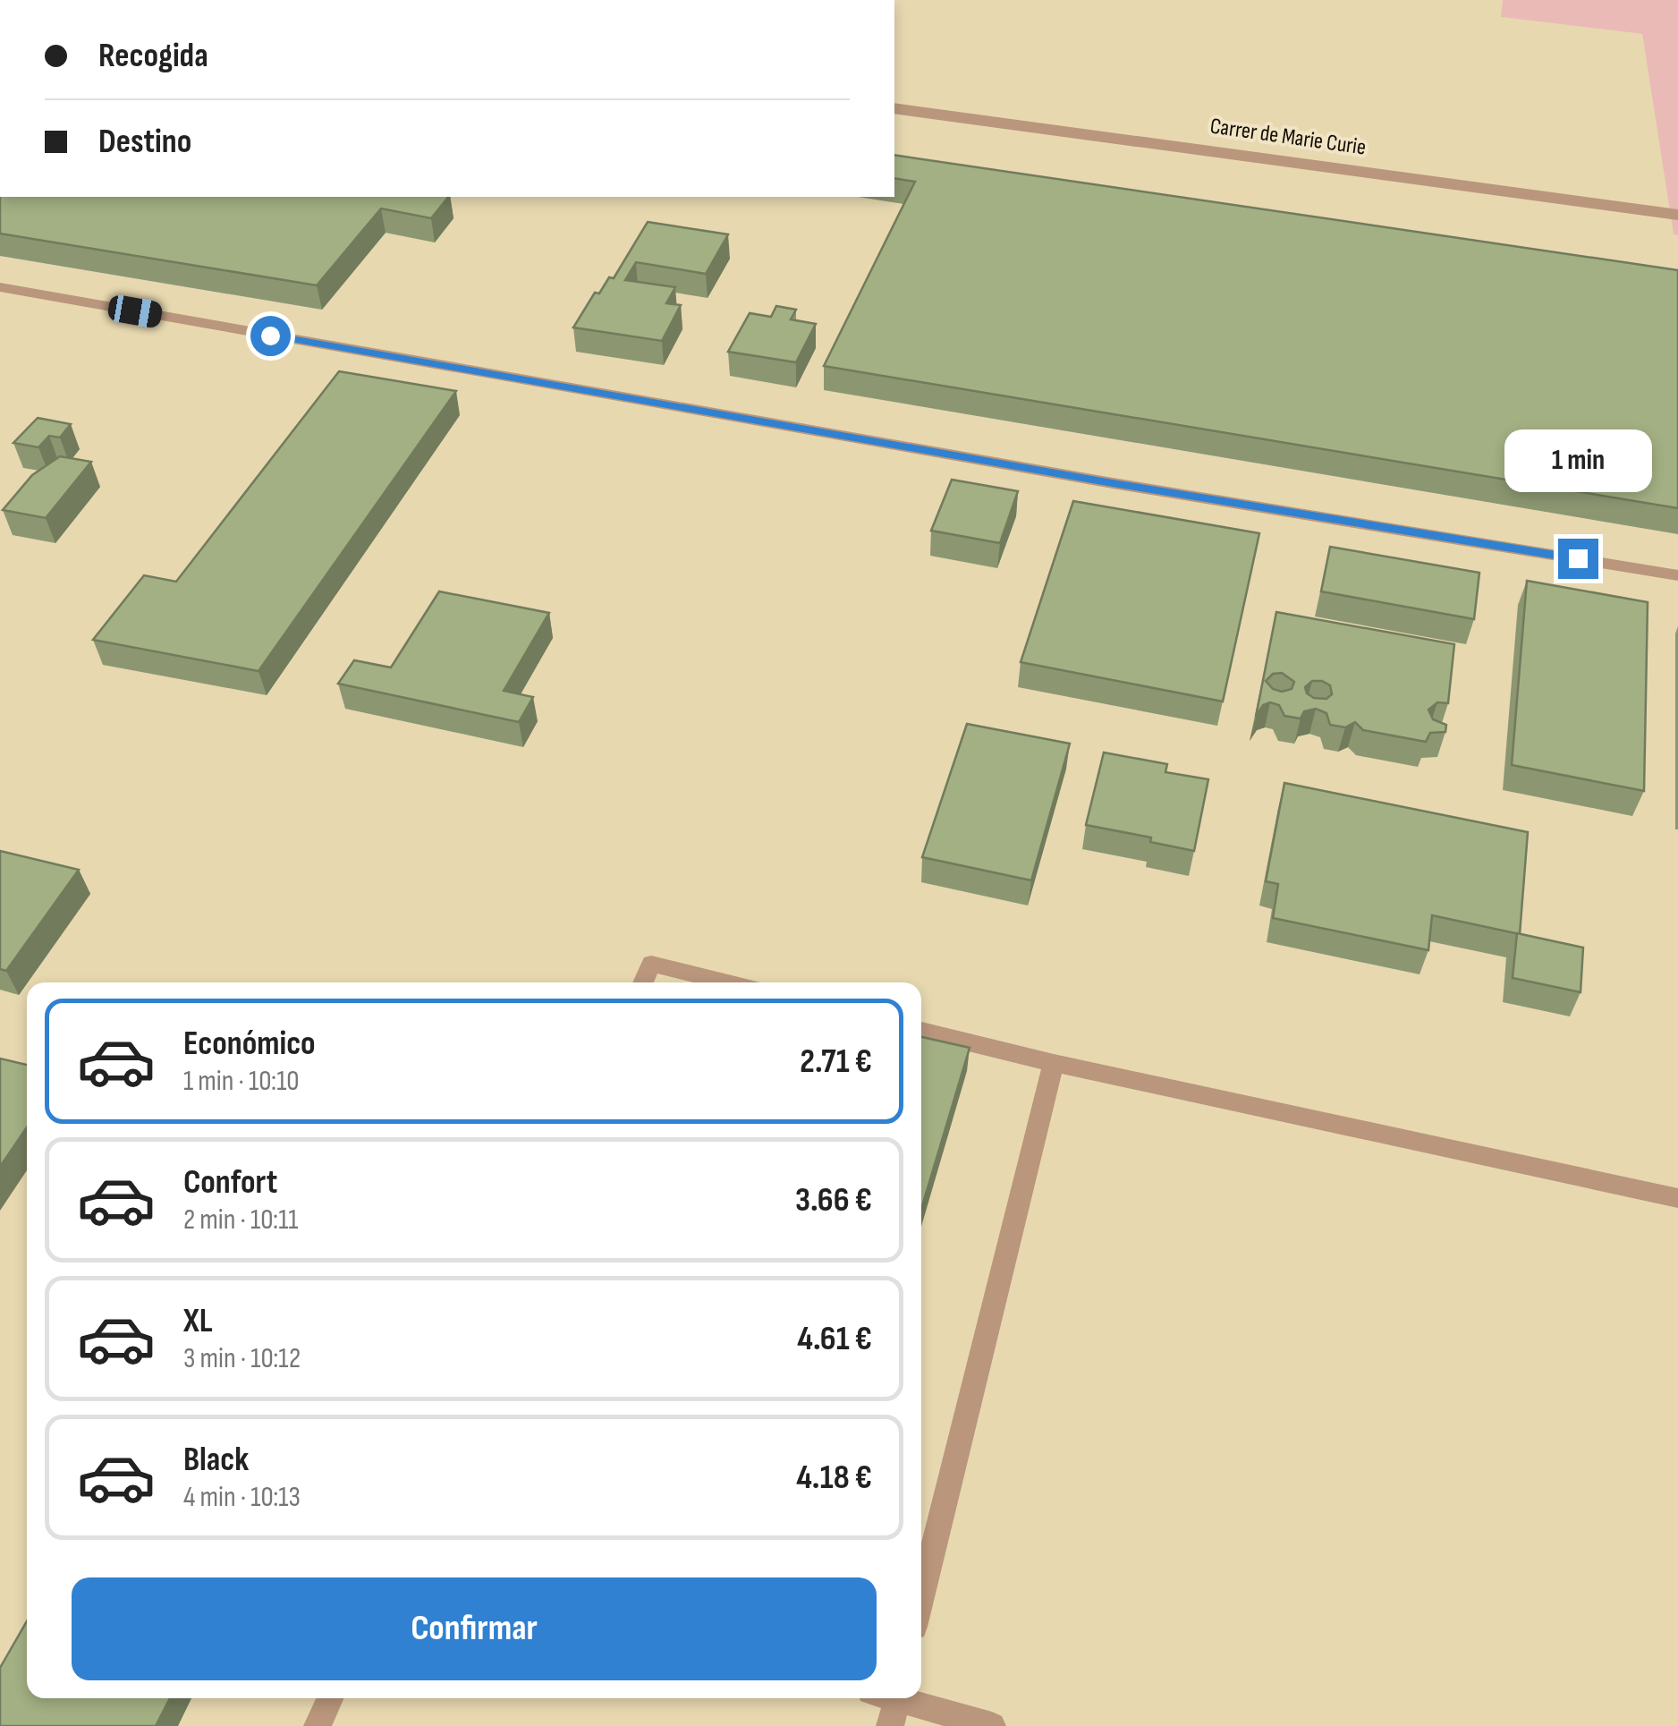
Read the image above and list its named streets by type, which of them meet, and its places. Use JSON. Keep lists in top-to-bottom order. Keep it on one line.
{"streets":{"street":["Carrer de Marie Curie"]},"page":{"banner":["Recogida","Destino"],"bubble":"1 min","list":[{"name":"Económico","note":"1 min · 10:10","value":"2.71 €"},{"name":"Confort","note":"2 min · 10:11","value":"3.66 €"},{"name":"XL","note":"3 min · 10:12","value":"4.61 €"},{"name":"Black","note":"4 min · 10:13","value":"4.18 €"}],"buttons":"Confirmar"}}
